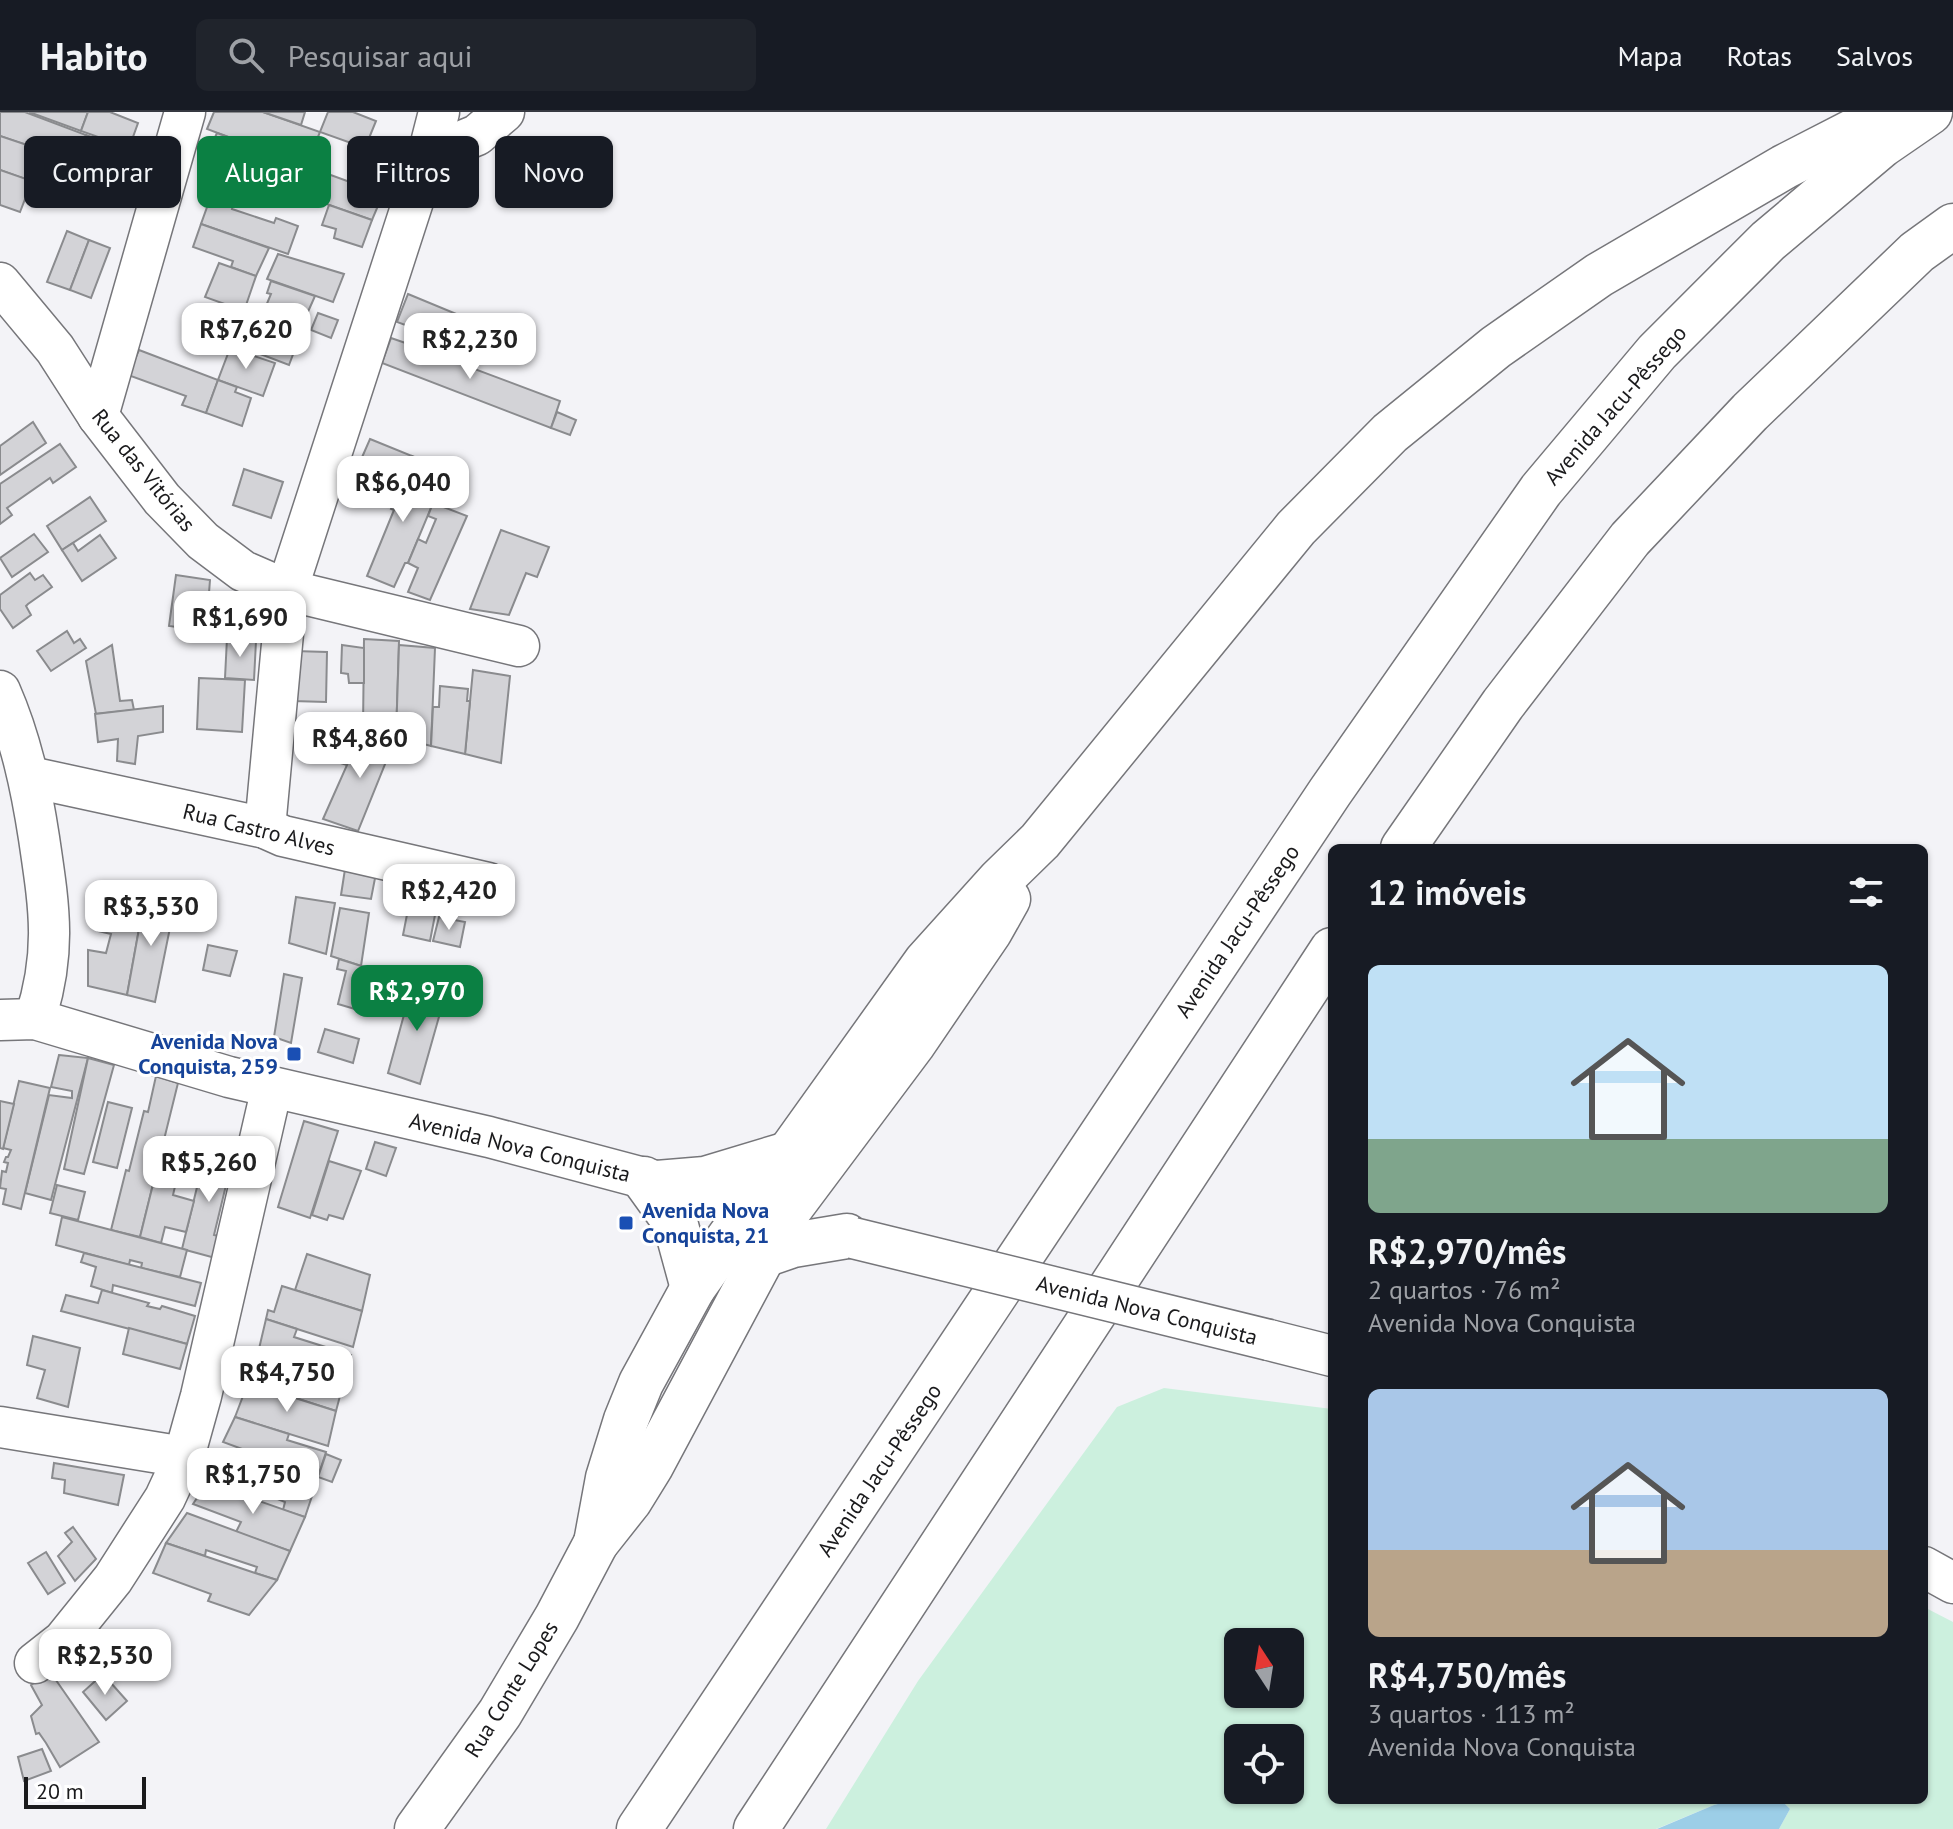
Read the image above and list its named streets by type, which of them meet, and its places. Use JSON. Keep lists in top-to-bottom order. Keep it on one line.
{"streets":{"main road":["Avenida Jacu-Pêssego","Rua Conte Lopes"],"street":["Rua das Vitórias","Rua Castro Alves","Avenida Nova Conquista"]},"crossings":[["Avenida Nova Conquista","Rua Conte Lopes"]],"places":{"transit":["Avenida Nova Conquista, 259","Avenida Nova Conquista, 21"]},"scale_bar":"20 m","north":"top","page":{"header":"Habito","search":"Pesquisar aqui","nav":["Mapa","Rotas","Salvos"],"chip":["Comprar","Alugar","Filtros","Novo"],"price":["R$7,620","R$2,230","R$6,040","R$1,690","R$4,860","R$2,420","R$3,530","R$2,970","R$5,260","R$4,750","R$1,750","R$2,530"],"heading":"12 imóveis","list":[{"name":"R$2,970/mês","note":"2 quartos · 76 m² · Avenida Nova Conquista"},{"name":"R$4,750/mês","note":"3 quartos · 113 m² · Avenida Nova Conquista"}],"scale":"20 m"}}
